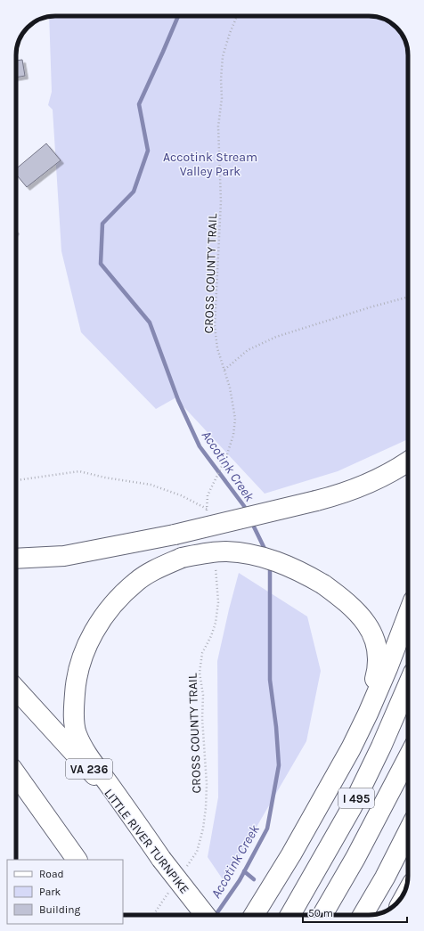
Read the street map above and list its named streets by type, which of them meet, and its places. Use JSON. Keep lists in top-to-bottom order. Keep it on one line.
{"streets":{"main road":["VA 236","I 495","LITTLE RIVER TURNPIKE"],"path":["CROSS COUNTY TRAIL"]},"water":["Accotink Creek"],"parks":["Accotink Stream Valley Park"],"legend":["Road","Park","Building"],"scale_bar":"50 m"}
